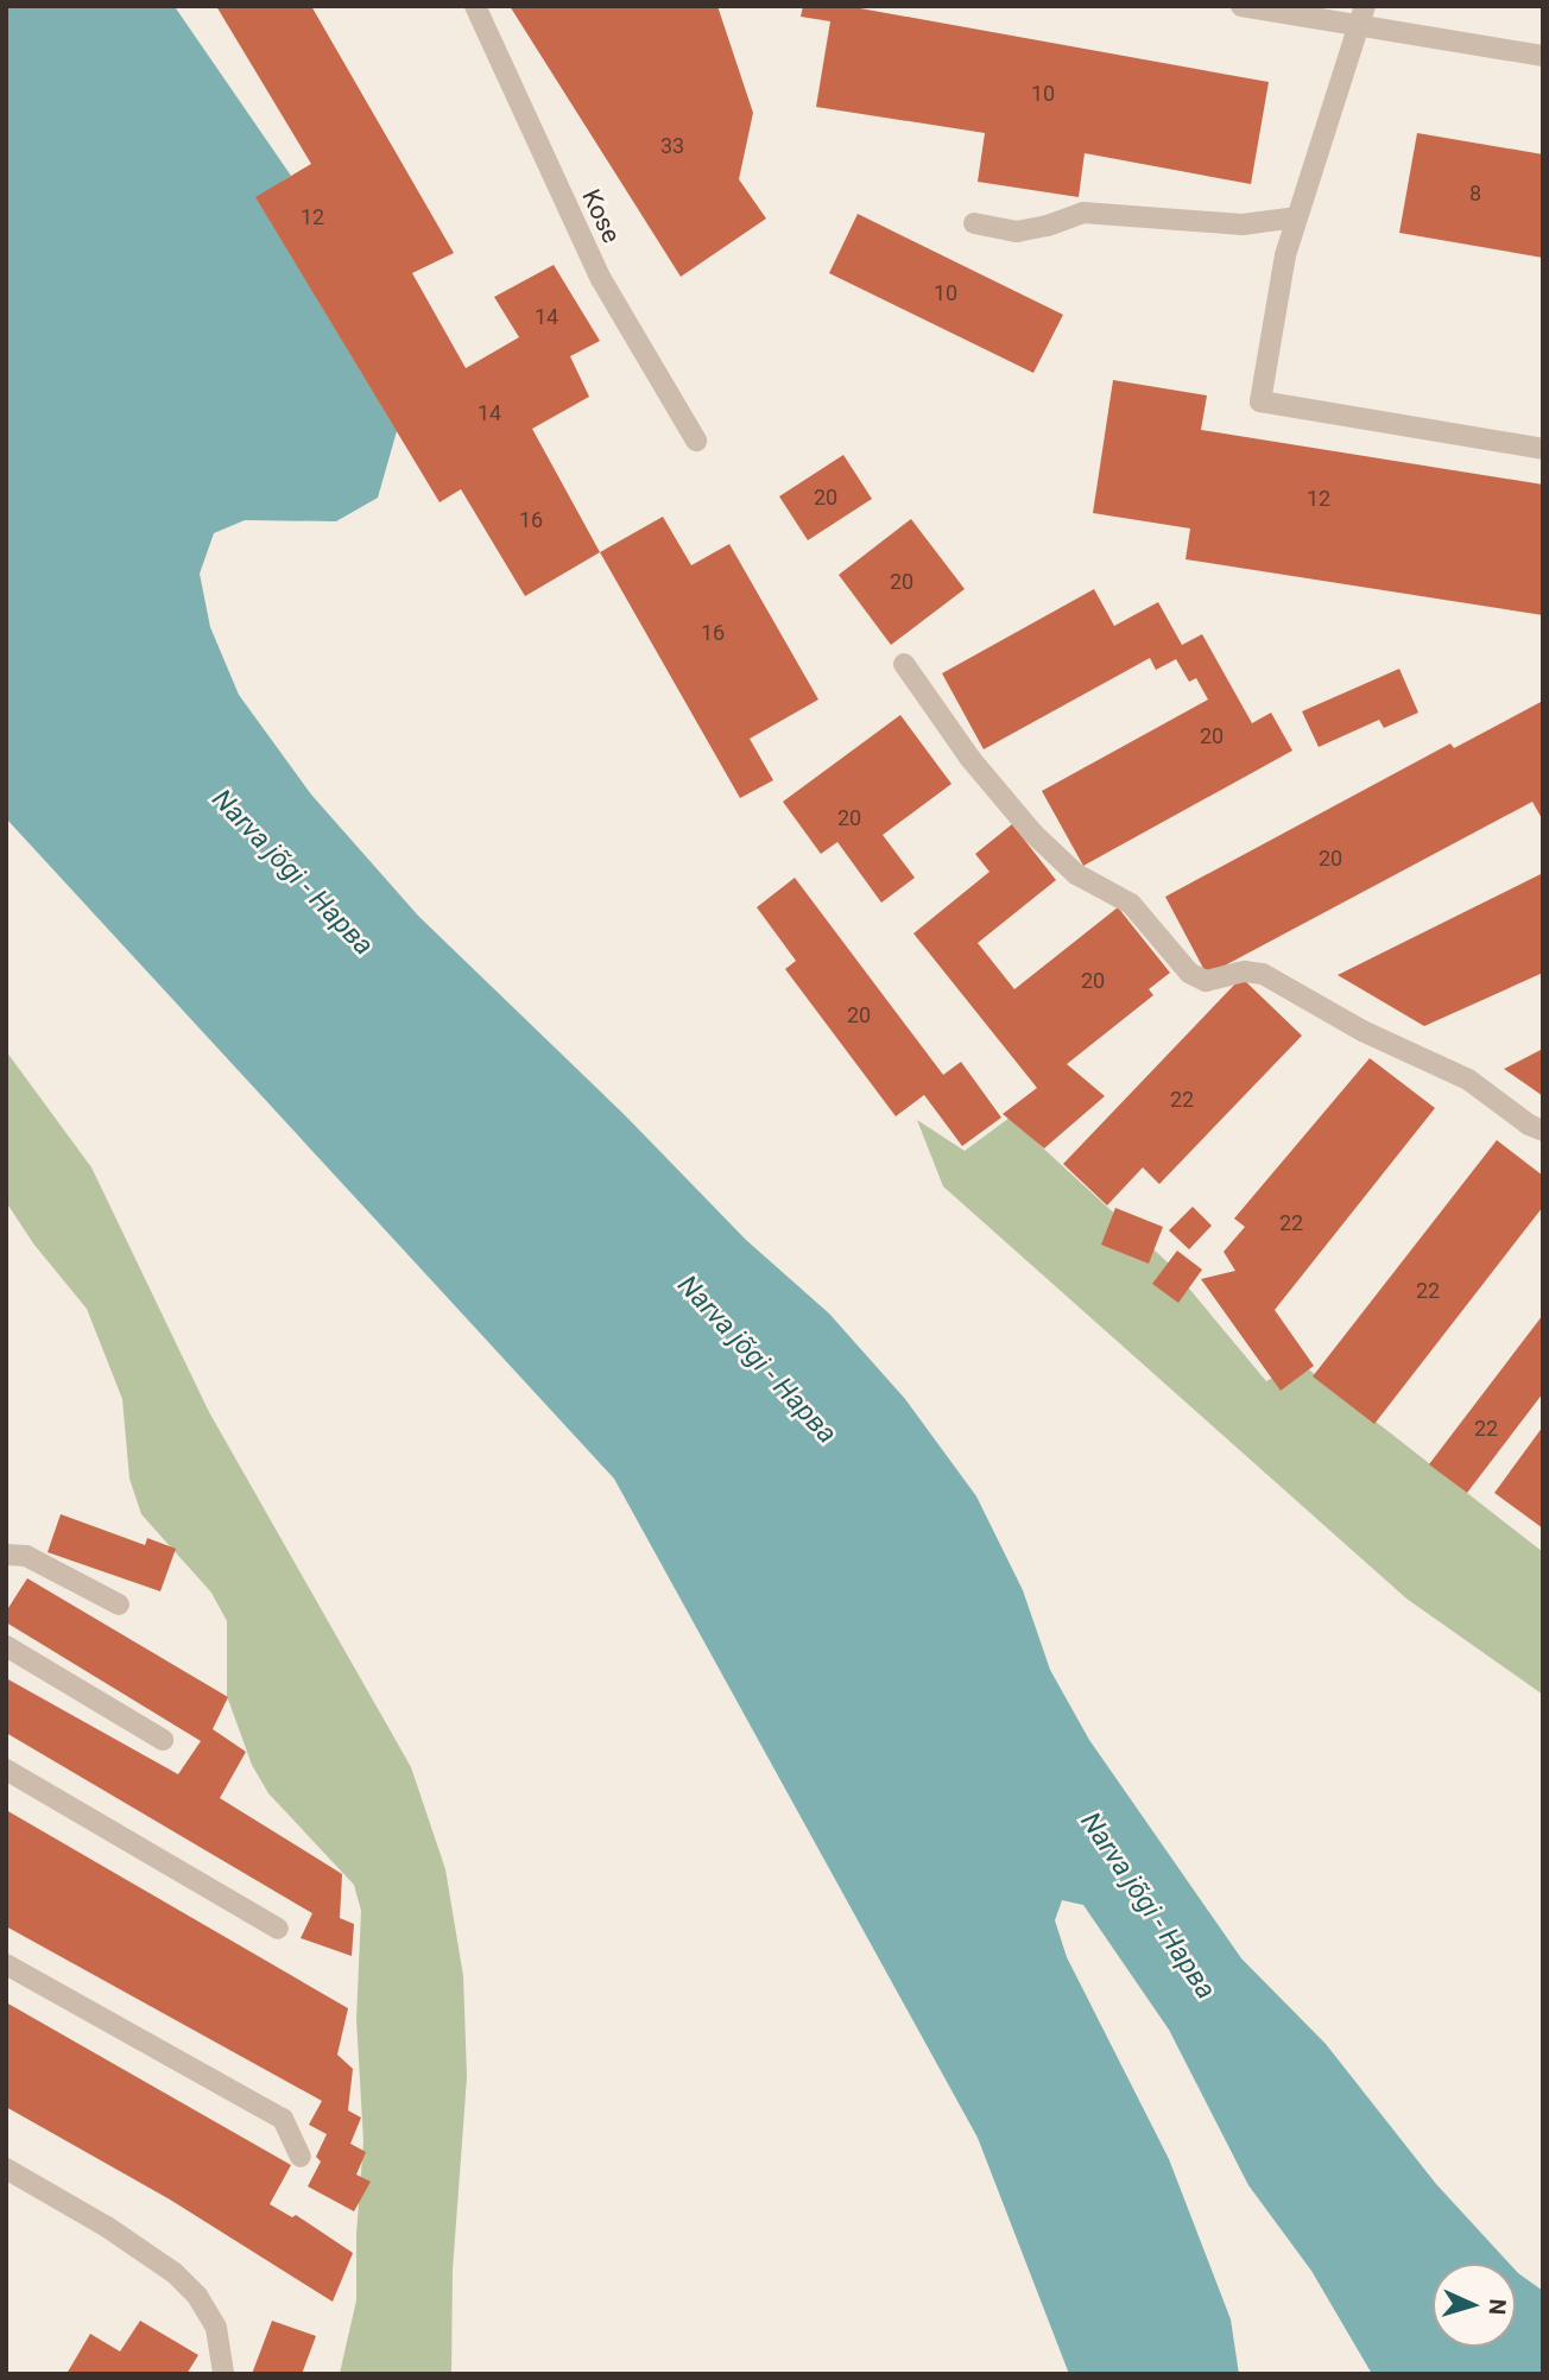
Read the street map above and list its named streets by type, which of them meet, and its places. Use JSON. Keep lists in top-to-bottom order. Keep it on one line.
{"streets":{"street":["Kose"]},"water":["Narva jõgi - Нарва"],"house_numbers":["10","33","8","12","10","14","14","20","12","16","20","16","20","20","20","20","20","22","22","22","22"],"north":"right"}
